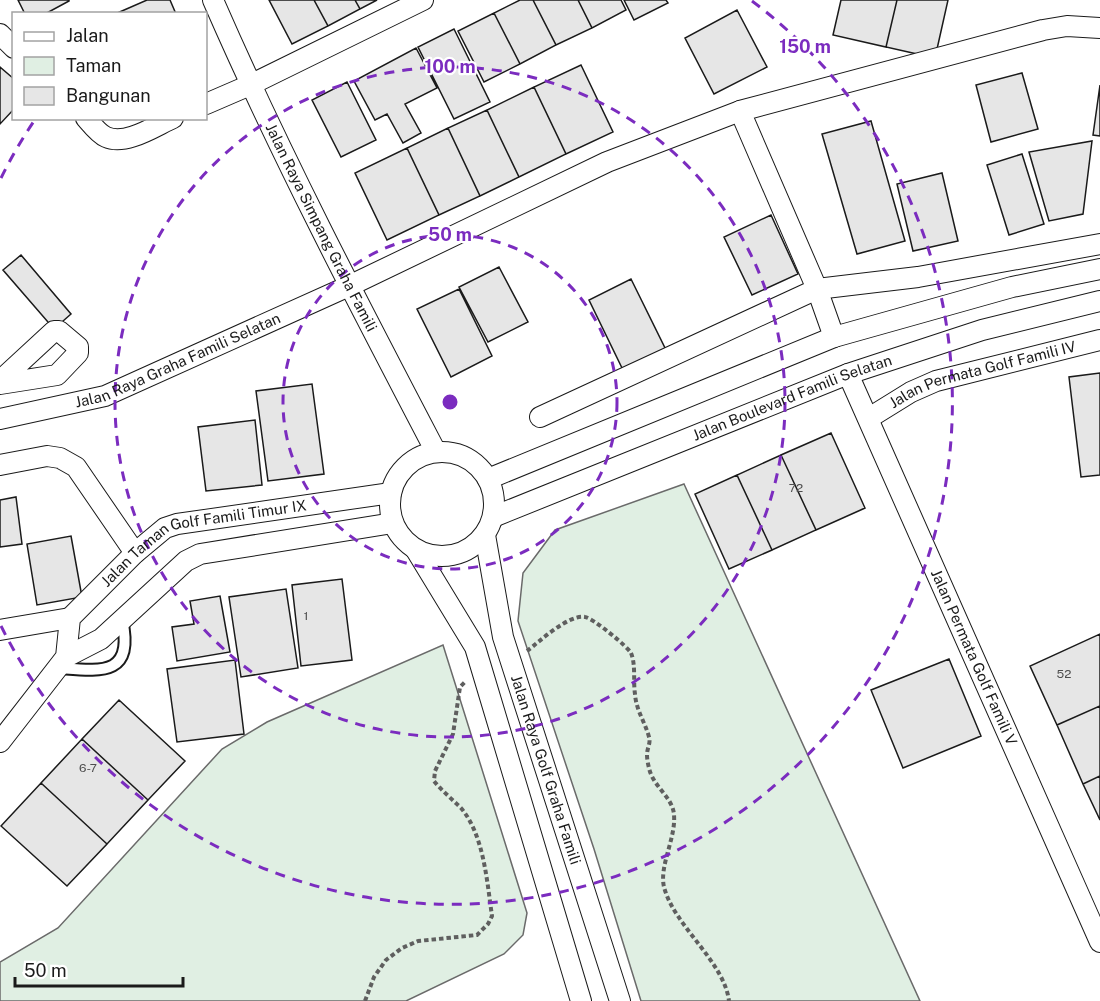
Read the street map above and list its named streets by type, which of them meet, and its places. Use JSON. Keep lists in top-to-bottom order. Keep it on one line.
{"streets":{"street":["Jalan Raya Simpang Graha Famili","Jalan Raya Graha Famili Selatan","Jalan Permata Golf Famili IV","Jalan Boulevard Famili Selatan","Jalan Taman Golf Famili Timur IX","Jalan Permata Golf Famili V","Jalan Raya Golf Graha Famili"]},"crossings":[["Jalan Raya Simpang Graha Famili","Jalan Raya Graha Famili Selatan"],["Jalan Raya Simpang Graha Famili","Jalan Boulevard Famili Selatan"],["Jalan Raya Simpang Graha Famili","Jalan Taman Golf Famili Timur IX"],["Jalan Raya Simpang Graha Famili","Jalan Raya Golf Graha Famili"],["Jalan Permata Golf Famili IV","Jalan Permata Golf Famili V"],["Jalan Boulevard Famili Selatan","Jalan Taman Golf Famili Timur IX"],["Jalan Boulevard Famili Selatan","Jalan Permata Golf Famili V"],["Jalan Boulevard Famili Selatan","Jalan Raya Golf Graha Famili"],["Jalan Taman Golf Famili Timur IX","Jalan Raya Golf Graha Famili"]],"house_numbers":["72","1","52","6-7"],"legend":["Jalan","Taman","Bangunan"],"scale_bar":"50 m","rings":["150 m","100 m","50 m"]}
